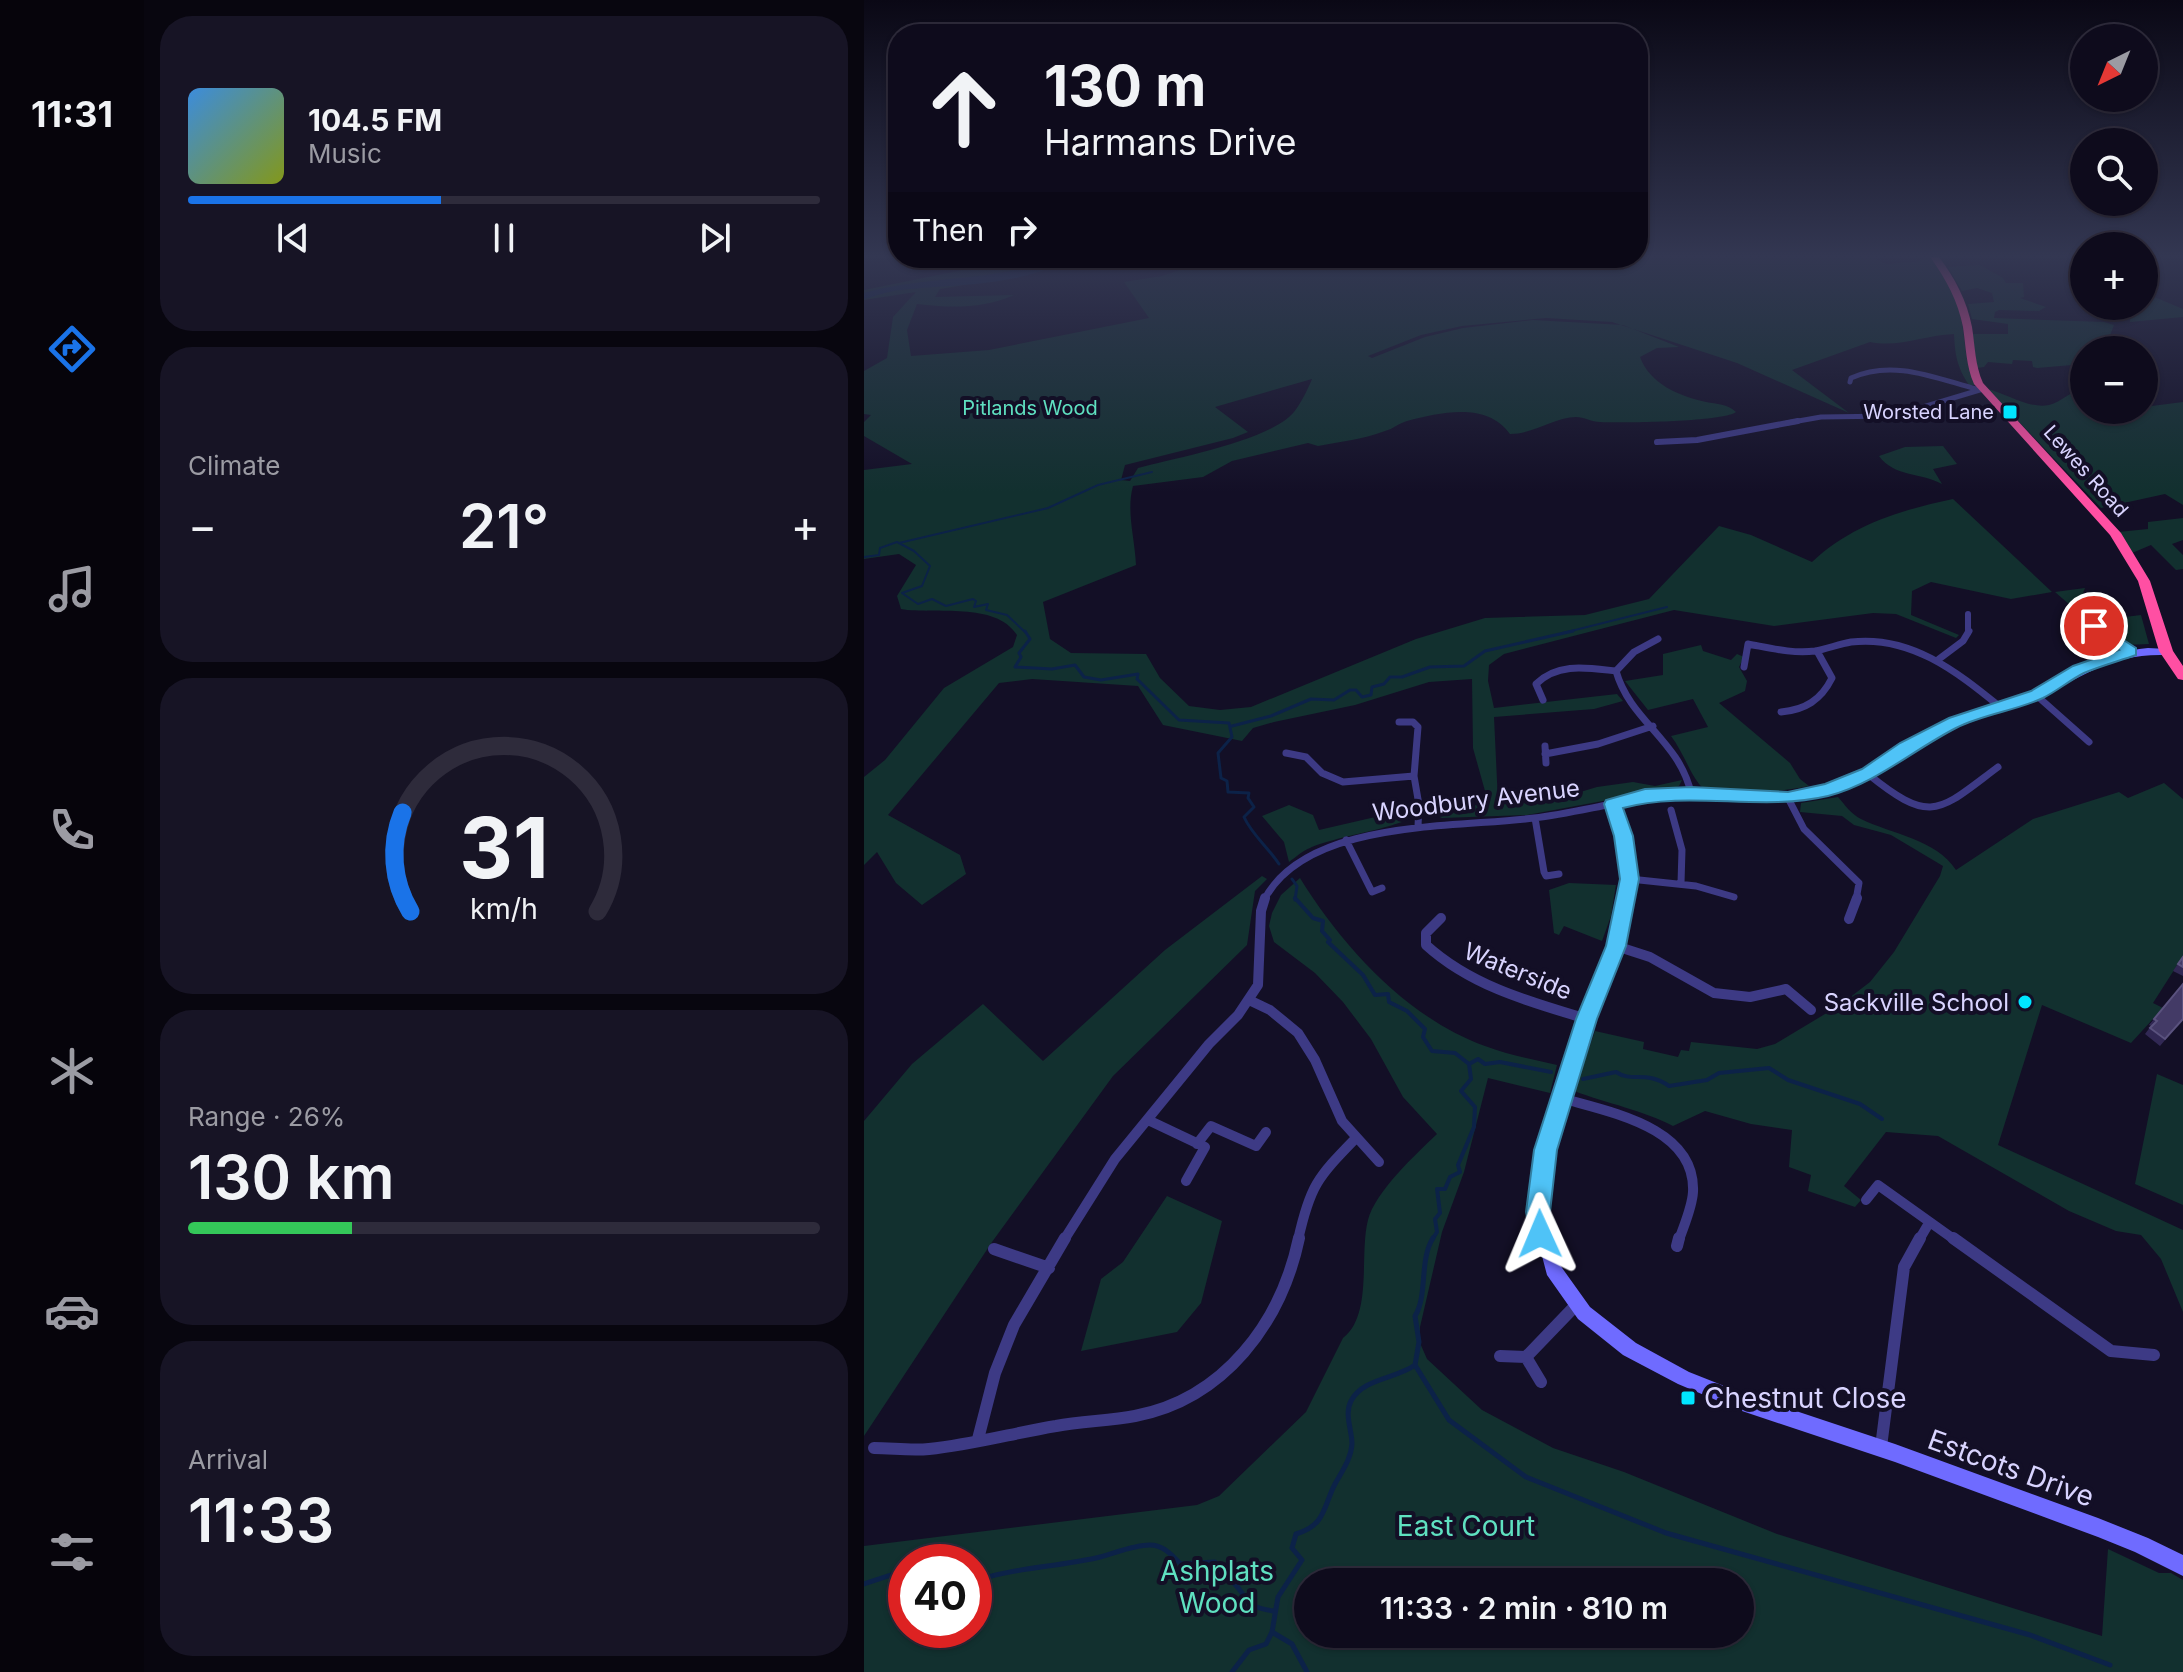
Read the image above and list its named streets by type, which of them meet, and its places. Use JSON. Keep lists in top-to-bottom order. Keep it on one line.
{"streets":{"highway":["Lewes Road"],"street":["Woodbury Avenue","Waterside","Estcots Drive"]},"crossings":[["Lewes Road","Woodbury Avenue"],["Waterside","Estcots Drive"]],"parks":["Pitlands Wood","East Court","Ashplats Wood"],"places":{"transit":["Worsted Lane","Chestnut Close"],"other":["Sackville School"]},"north":"bottom left","page":{"tabs":"11:31","map_buttons":["+","−"],"turn":["130 m","Harmans Drive"],"song":["104.5 FM","Music"],"then":"Then","tile":["Climate",["Range · 26%","130 km"],["Arrival","11:33"]],"heat":["−","21°","+"],"limit":"40","trip":"11:33 · 2 min · 810 m","gauge":["31","km/h"]}}
